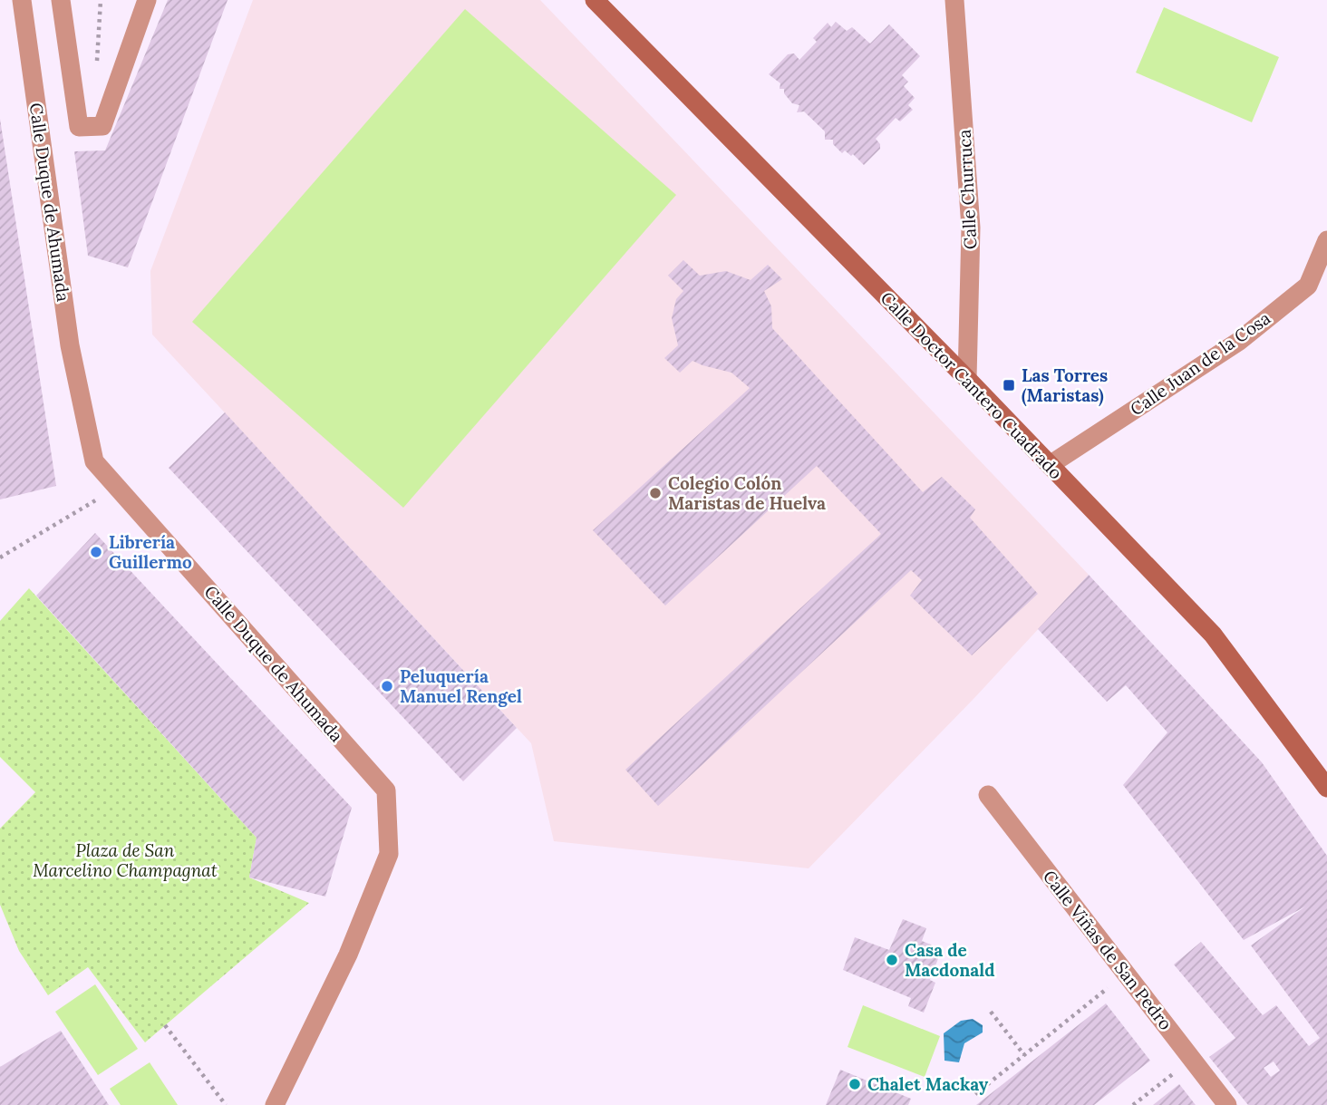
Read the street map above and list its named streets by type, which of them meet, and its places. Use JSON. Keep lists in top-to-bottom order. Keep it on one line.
{"streets":{"street":["Calle Churruca","Calle Duque de Ahumada","Calle Juan de la Cosa","Calle Doctor Cantero Cuadrado","Calle Viñas de San Pedro"]},"crossings":[["Calle Churruca","Calle Doctor Cantero Cuadrado"],["Calle Juan de la Cosa","Calle Doctor Cantero Cuadrado"]],"parks":["Plaza de San Marcelino Champagnat"],"places":{"transit":["Las Torres (Maristas)"],"other":["Colegio Colón Maristas de Huelva","Librería Guillermo","Peluquería Manuel Rengel","Casa de Macdonald","Chalet Mackay"]}}
